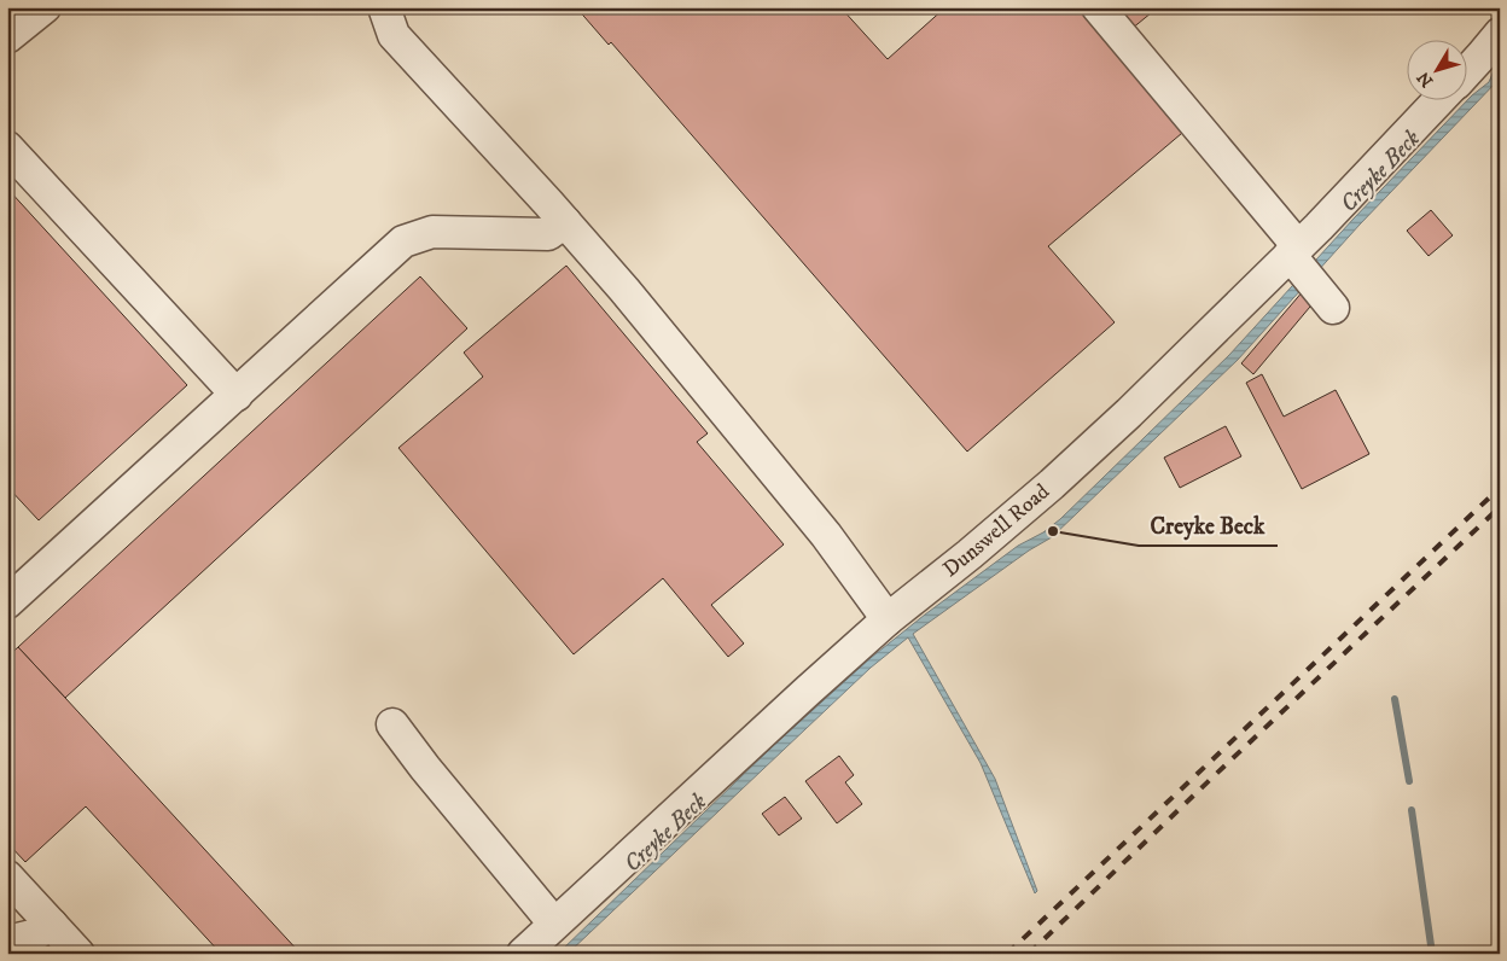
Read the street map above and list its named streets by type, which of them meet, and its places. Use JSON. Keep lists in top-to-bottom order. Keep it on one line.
{"streets":{"street":["Dunswell Road"]},"water":["Creyke Beck"],"places":["Creyke Beck"],"north":"bottom left"}
